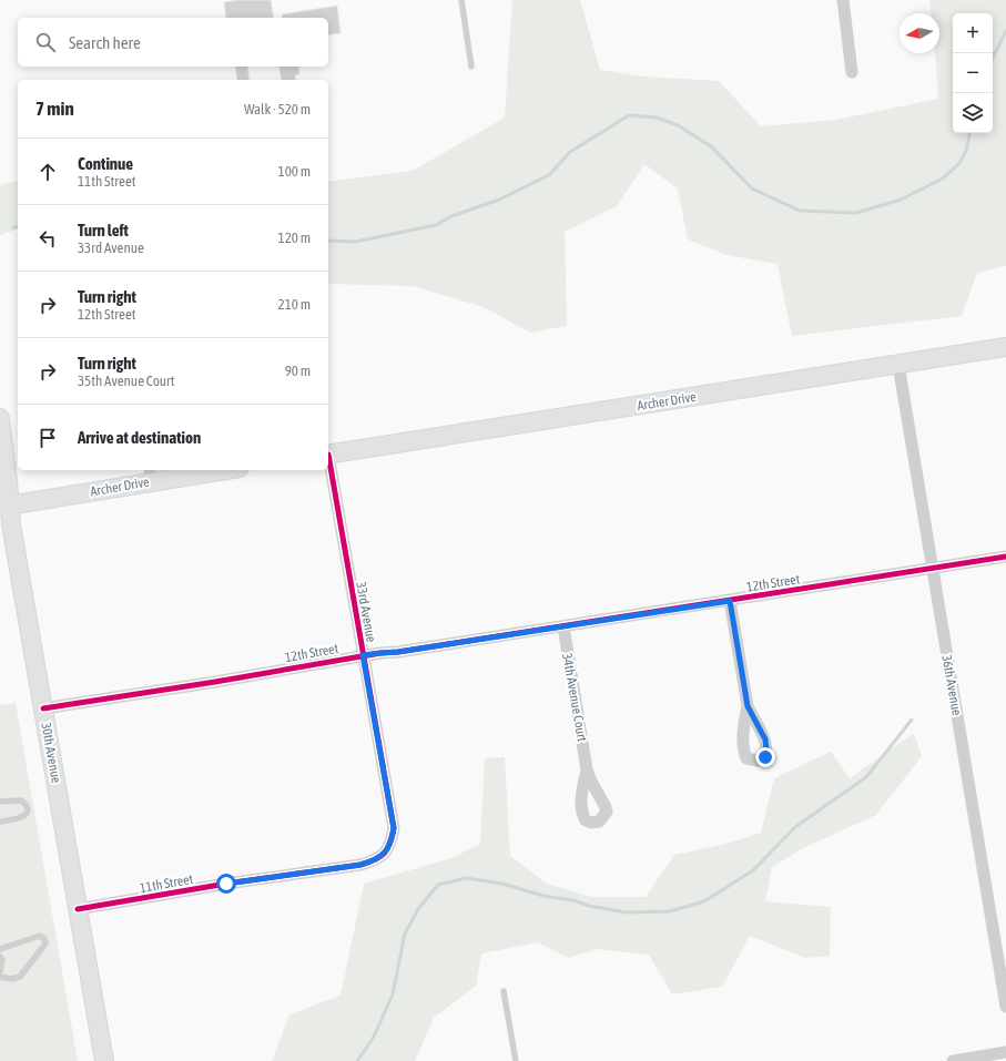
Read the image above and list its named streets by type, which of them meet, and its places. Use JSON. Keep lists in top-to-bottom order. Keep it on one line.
{"streets":{"street":["Archer Drive","12th Street","33rd Avenue","36th Avenue","34th Avenue Court","30th Avenue","11th Street"]},"crossings":[["Archer Drive","36th Avenue"],["Archer Drive","30th Avenue"],["12th Street","33rd Avenue"],["12th Street","36th Avenue"],["12th Street","34th Avenue Court"],["12th Street","30th Avenue"],["33rd Avenue","11th Street"],["30th Avenue","11th Street"]],"north":"left","page":{"map_buttons":["+","−"],"search":"Search here","heading":["7 min","Walk · 520 m"],"list":[["Continue","11th Street","100 m"],["Turn left","33rd Avenue","120 m"],["Turn right","12th Street","210 m"],["Turn right","35th Avenue Court","90 m"],"Arrive at destination"]}}
